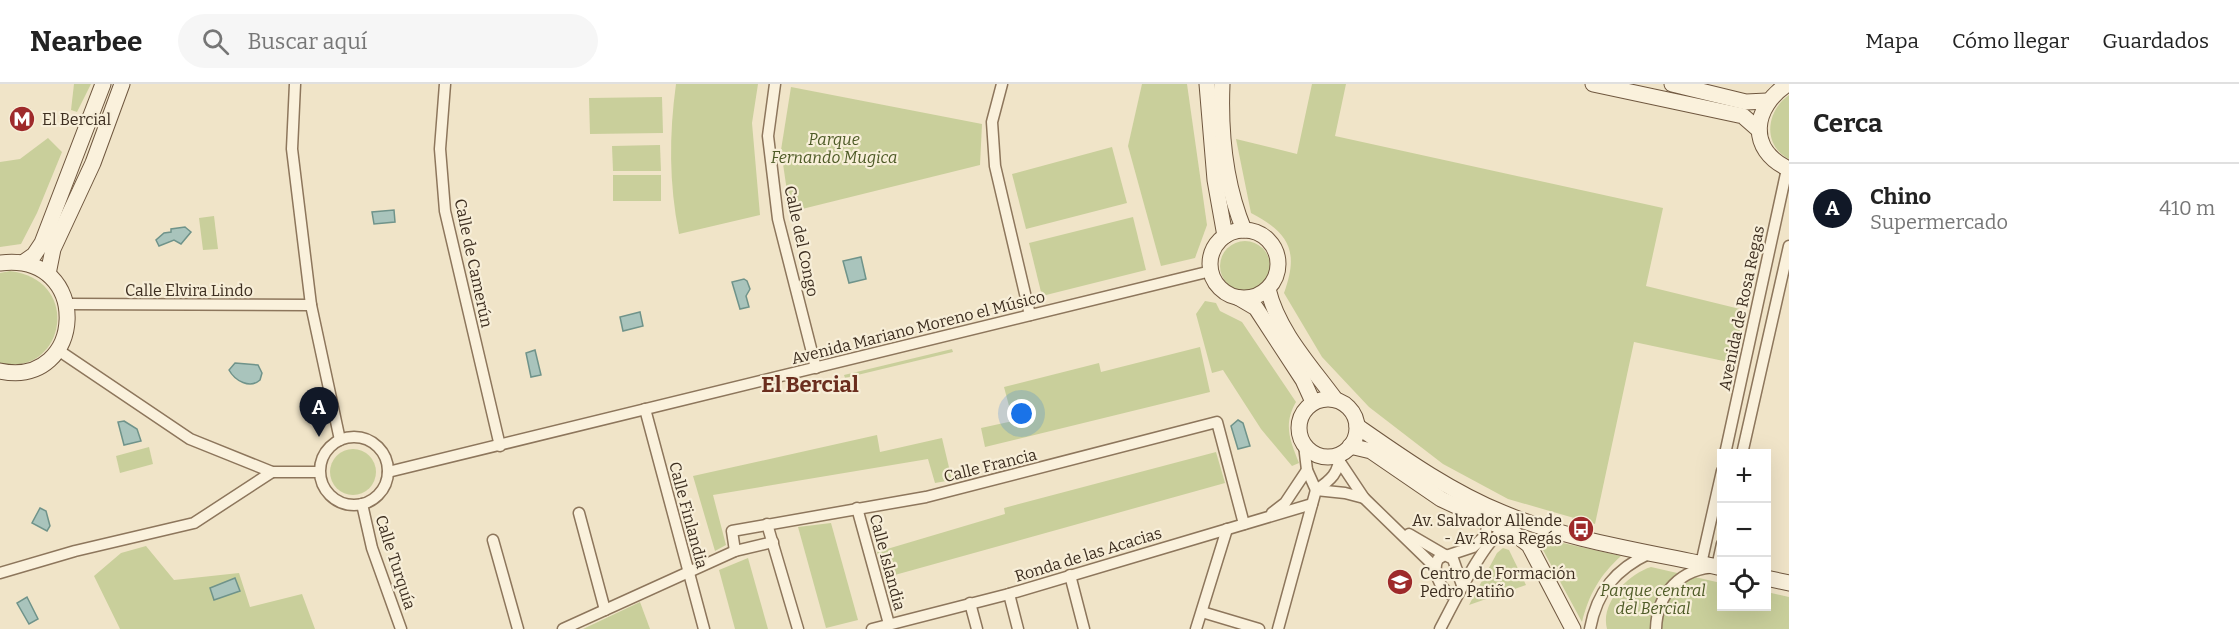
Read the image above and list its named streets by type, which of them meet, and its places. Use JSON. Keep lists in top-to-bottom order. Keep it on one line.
{"streets":{"street":["Calle del Congo","Calle de Camerún","Calle Elvira Lindo","Avenida de Rosa Regas","Avenida Mariano Moreno el Músico","Calle Francia","Calle Finlandia","Ronda de las Acacias","Calle Turquía","Calle Islandia"]},"crossings":[["Calle del Congo","Avenida Mariano Moreno el Músico"],["Calle de Camerún","Avenida Mariano Moreno el Músico"],["Avenida Mariano Moreno el Músico","Calle Finlandia"],["Avenida Mariano Moreno el Músico","Calle Turquía"],["Calle Francia","Ronda de las Acacias"],["Calle Francia","Calle Islandia"],["Ronda de las Acacias","Calle Islandia"]],"districts":["El Bercial"],"parks":["Parque Fernando Mugica","Parque central del Bercial"],"places":{"metro station":["El Bercial"],"bus stop":["Av. Salvador Allende - Av. Rosa Regás"],"school or university":["Centro de Formación Pedro Patiño"]},"page":{"header":"Nearbee","search":"Buscar aquí","nav":["Mapa","Cómo llegar","Guardados"],"heading":"Cerca","list":[{"mark":"A","name":"Chino","note":"Supermercado","value":"410 m"}],"pins":"A","map_buttons":["+","−"]}}
